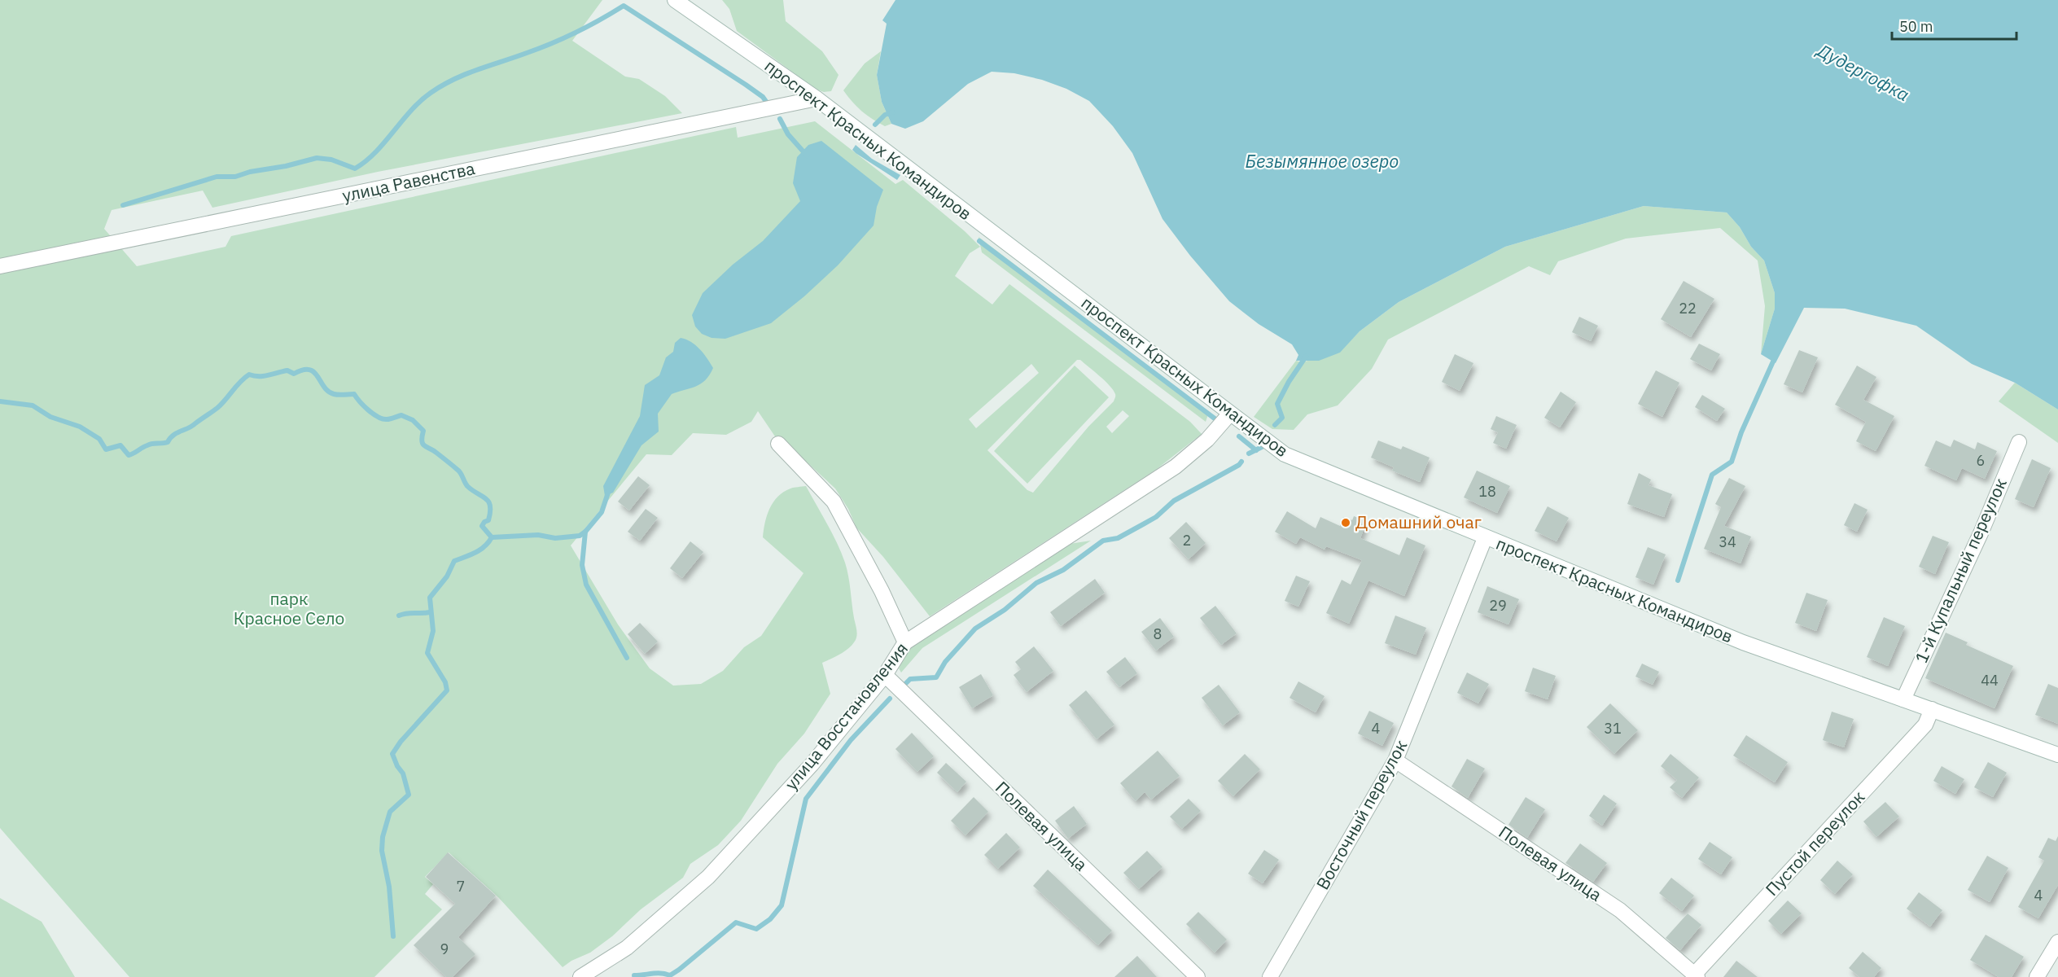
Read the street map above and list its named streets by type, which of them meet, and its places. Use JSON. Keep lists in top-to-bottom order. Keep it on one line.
{"streets":{"street":["проспект Красных Командиров","улица Равенства","1-й Купальный переулок","улица Восстановления","Восточный переулок","Полевая улица","Пустой переулок"]},"crossings":[["проспект Красных Командиров","улица Равенства"],["проспект Красных Командиров","1-й Купальный переулок"],["проспект Красных Командиров","улица Восстановления"],["проспект Красных Командиров","Восточный переулок"],["проспект Красных Командиров","Пустой переулок"],["улица Восстановления","Полевая улица"],["Восточный переулок","Полевая улица"],["Полевая улица","Пустой переулок"]],"water":["Дудергофка","Безымянное озеро"],"parks":["парк Красное Село"],"places":["Домашний очаг"],"house_numbers":["22","6","18","2","34","29","8","44","4","31","7","4","9"],"scale_bar":"50 m"}
